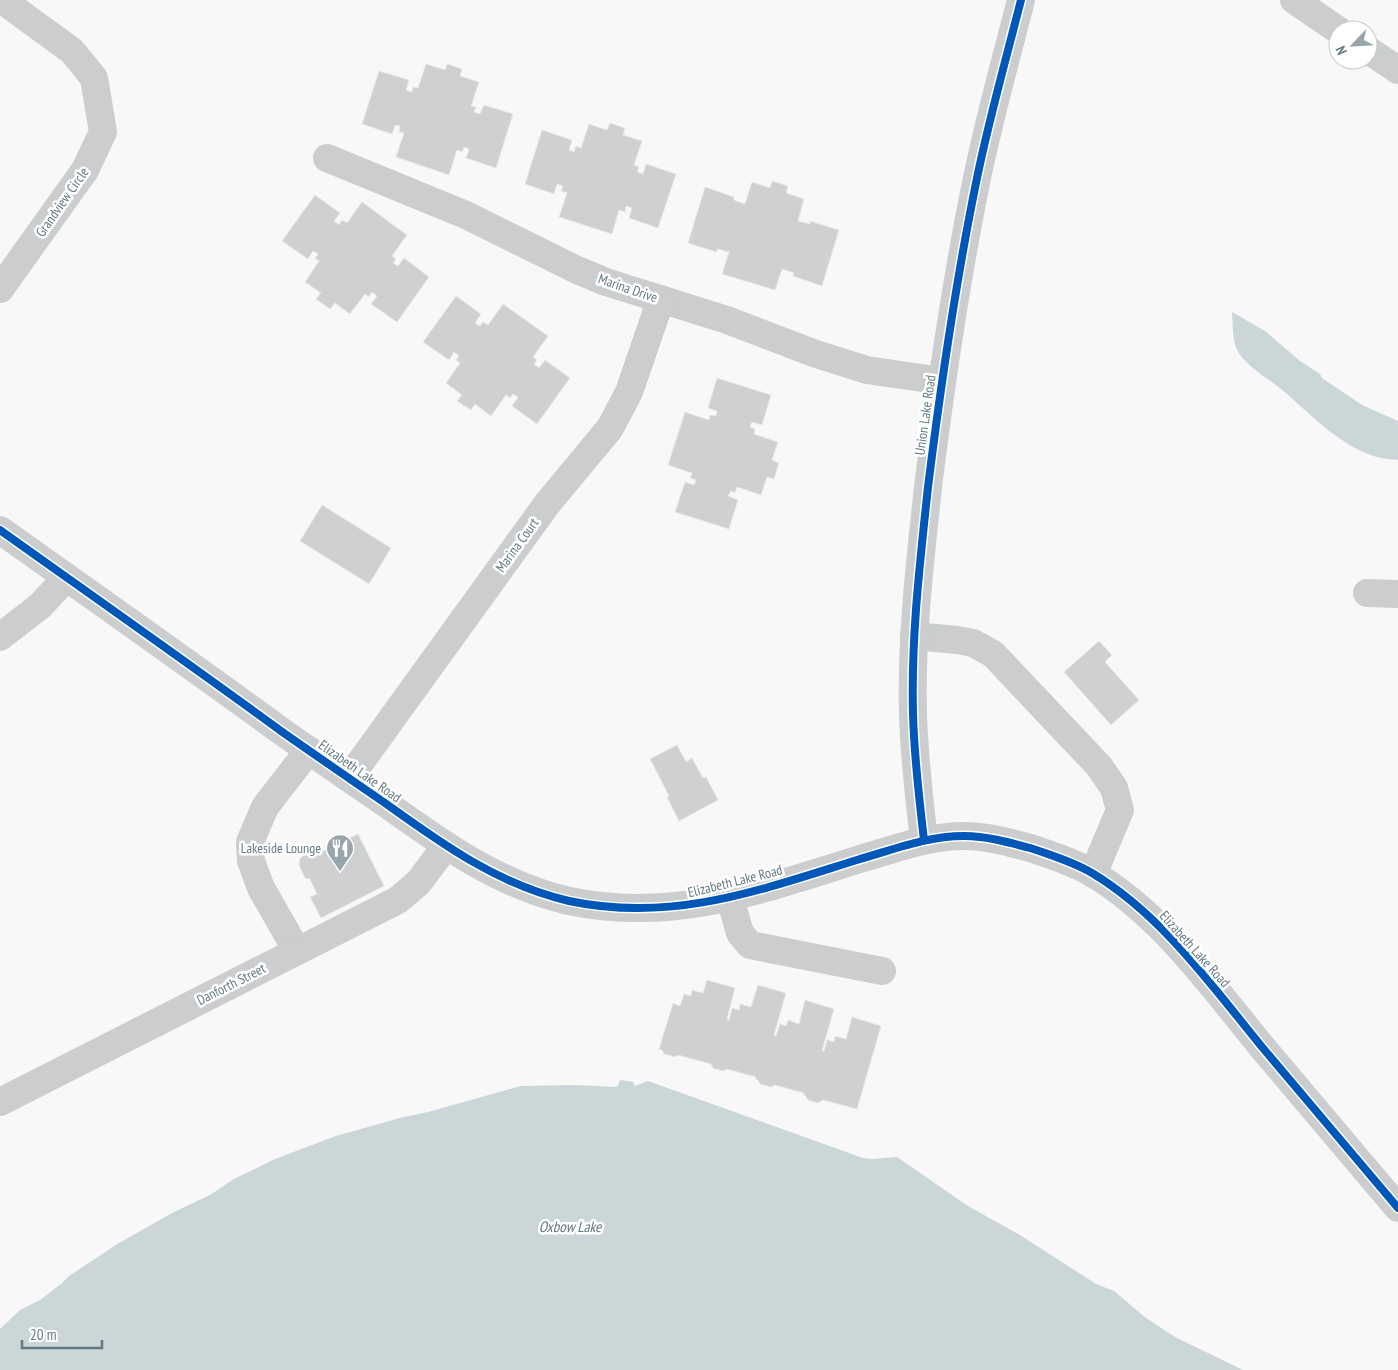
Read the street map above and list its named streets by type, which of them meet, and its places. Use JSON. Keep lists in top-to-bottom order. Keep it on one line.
{"streets":{"street":["Grandview Circle","Marina Drive","Union Lake Road","Marina Court","Elizabeth Lake Road","Danforth Street"]},"crossings":[["Marina Drive","Union Lake Road"],["Marina Drive","Marina Court"],["Union Lake Road","Elizabeth Lake Road"],["Marina Court","Elizabeth Lake Road"],["Elizabeth Lake Road","Danforth Street"]],"water":["Oxbow Lake"],"places":{"restaurant":["Lakeside Lounge"]},"scale_bar":"20 m","north":"bottom left"}
